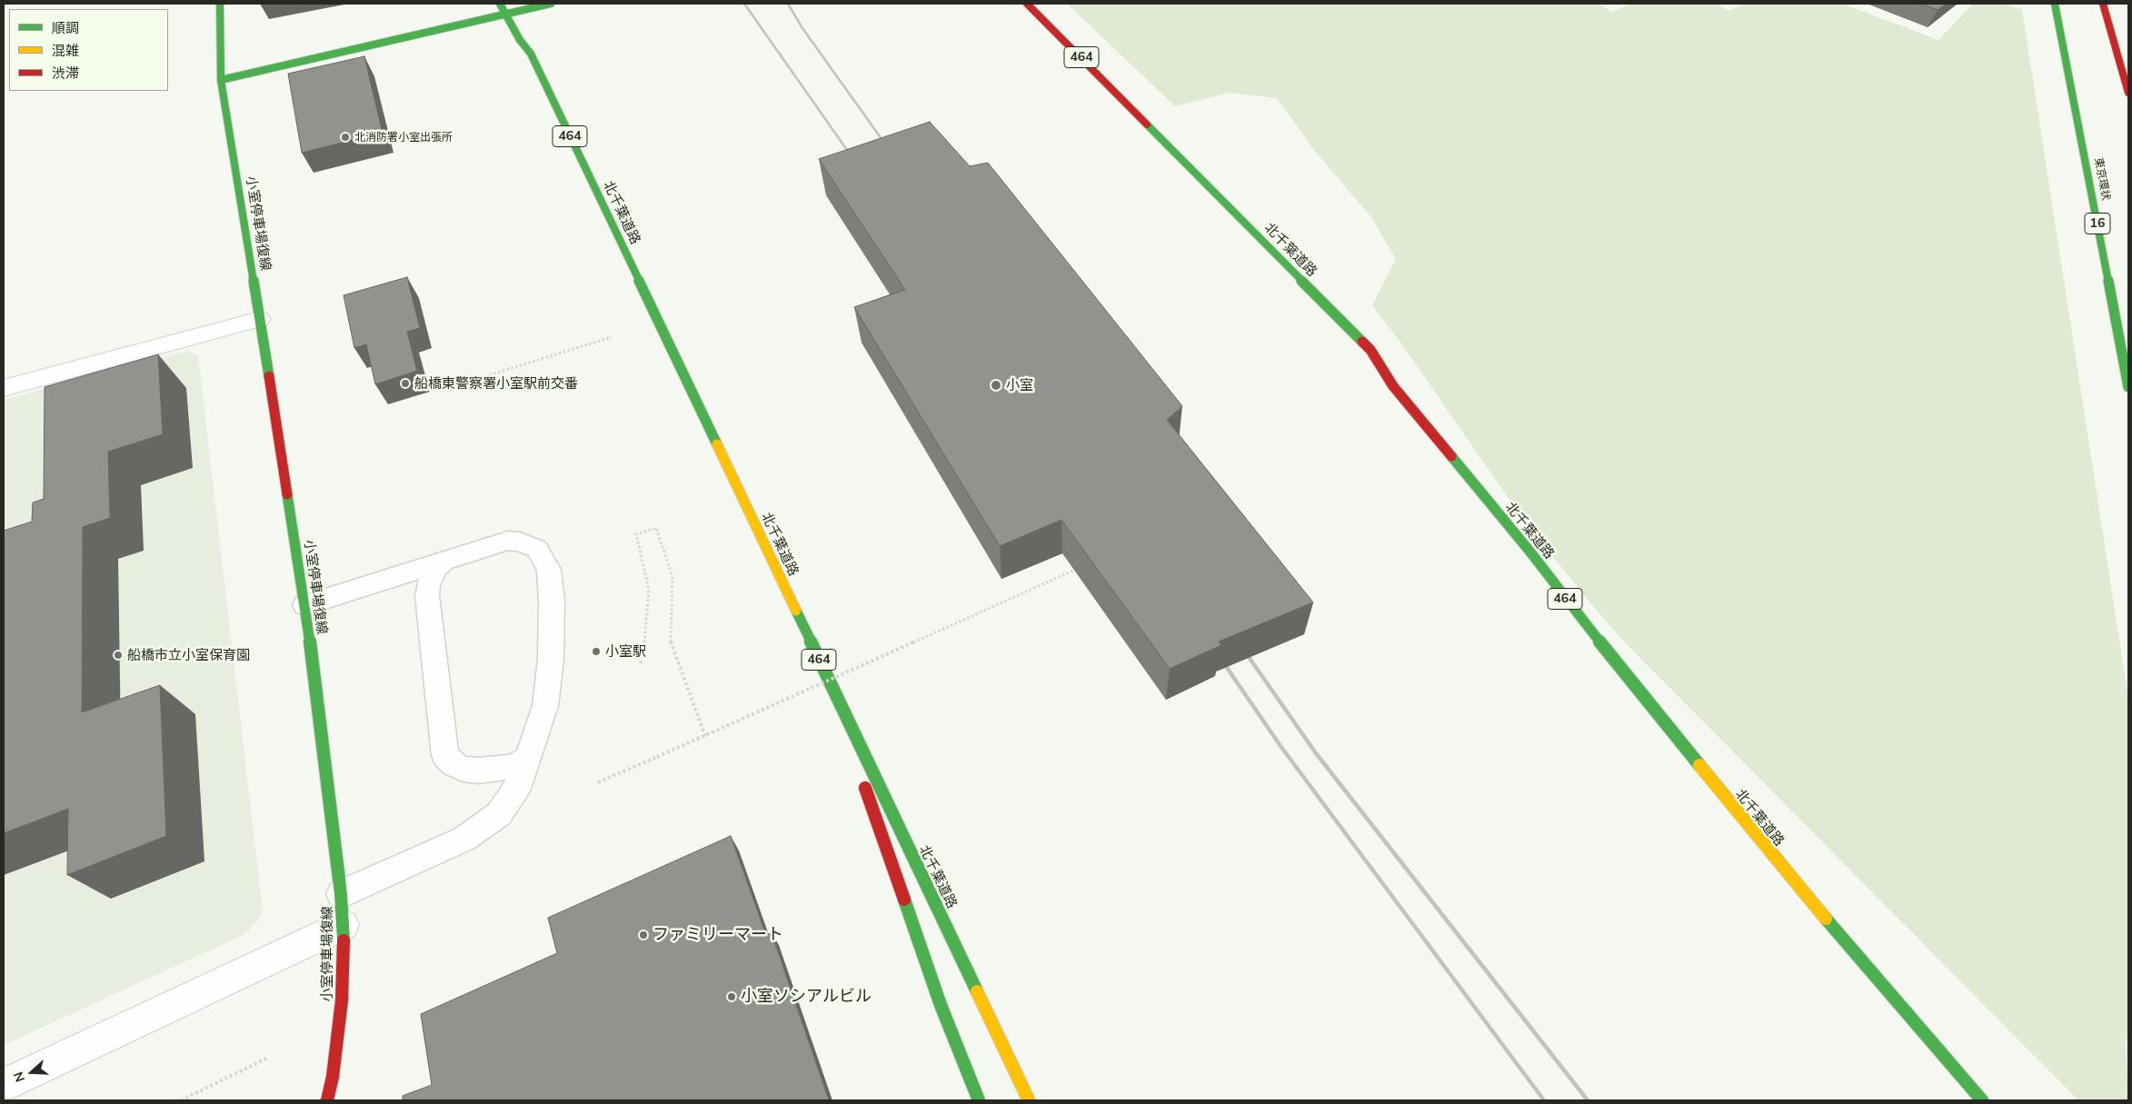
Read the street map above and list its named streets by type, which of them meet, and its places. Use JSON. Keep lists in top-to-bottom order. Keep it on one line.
{"streets":{"main road":["464","東京環状","北千葉道路","小室停車場復線","16"]},"places":["北消防署小室出張所","船橋東警察署小室駅前交番","小室","小室駅","船橋市立小室保育園","ファミリーマート","小室ソシアルビル"],"legend":["順調","混雑","渋滞"],"north":"left"}
